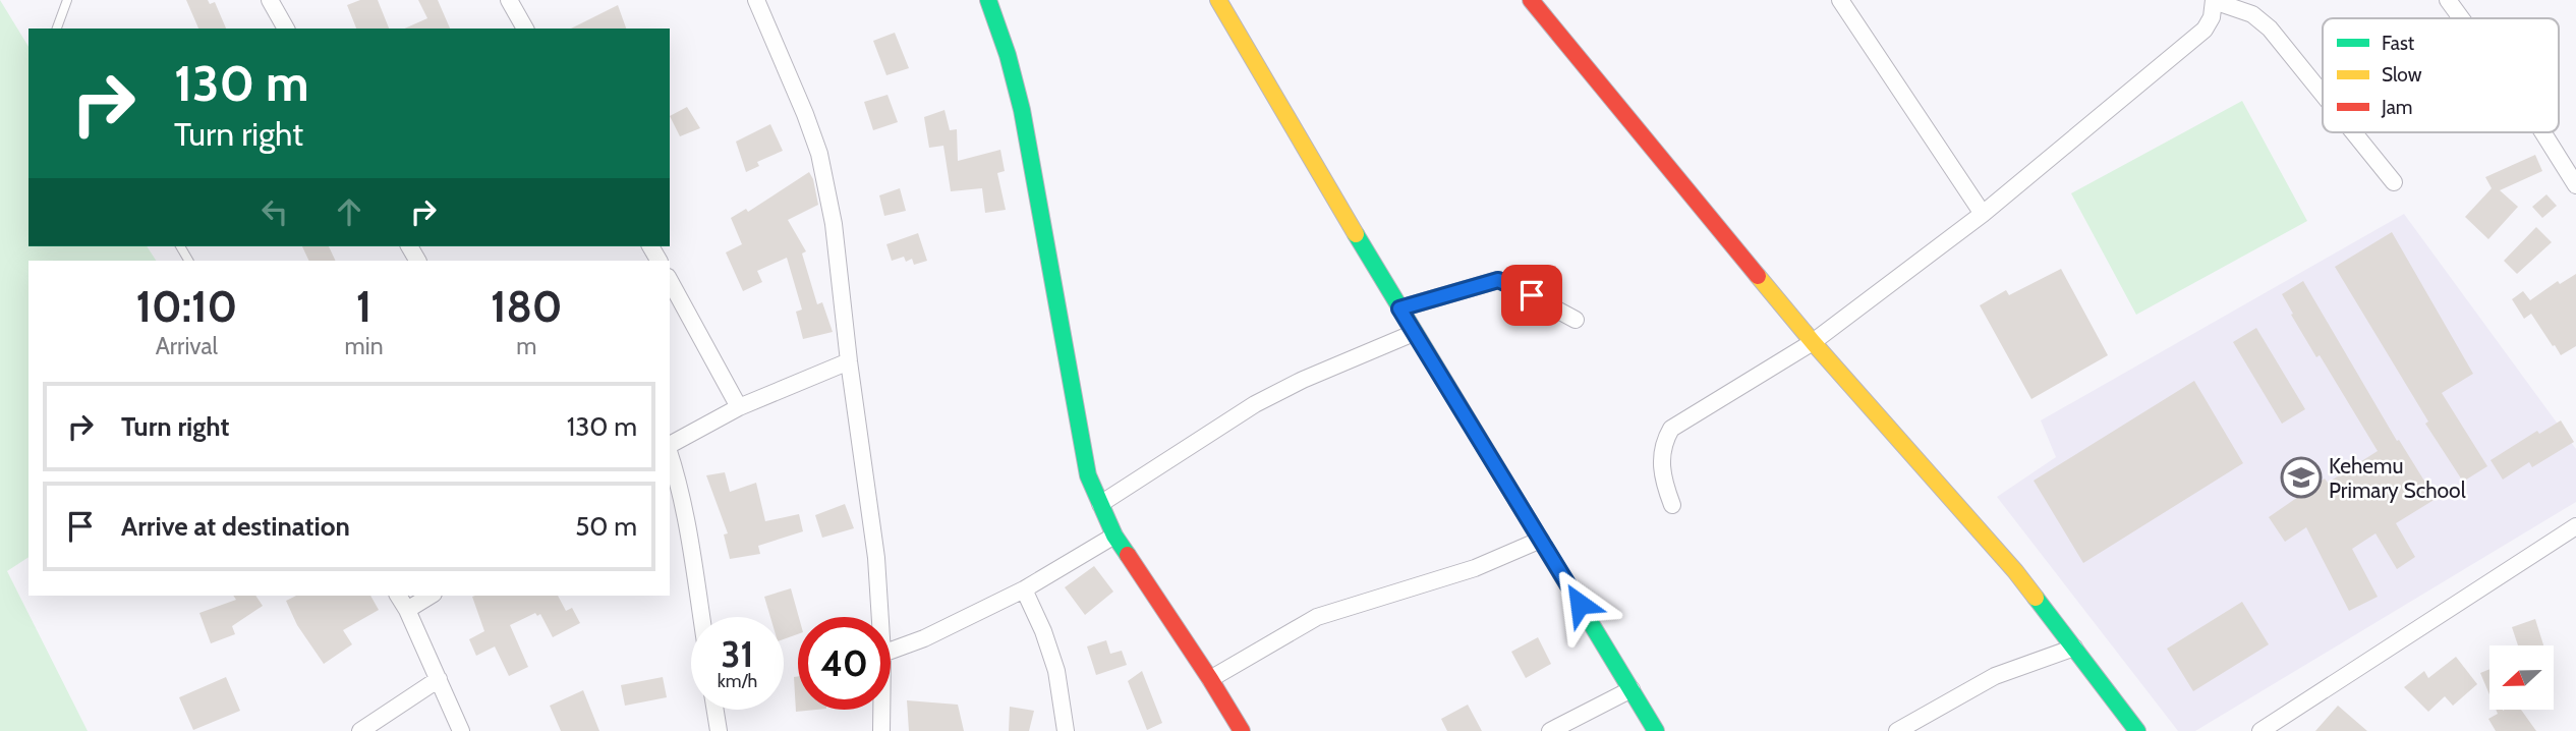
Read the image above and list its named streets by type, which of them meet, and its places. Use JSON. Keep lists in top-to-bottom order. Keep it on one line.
{"places":{"school or university":["Kehemu Primary School"]},"legend":["Fast","Slow","Jam"],"north":"left","page":{"turn":["130 m","Turn right"],"eta":["10:10","Arrival","1","min","180","m"],"list":[{"name":"Turn right","value":"130 m"},{"name":"Arrive at destination","value":"50 m"}],"speed":"31 km/h","limit":"40"}}
